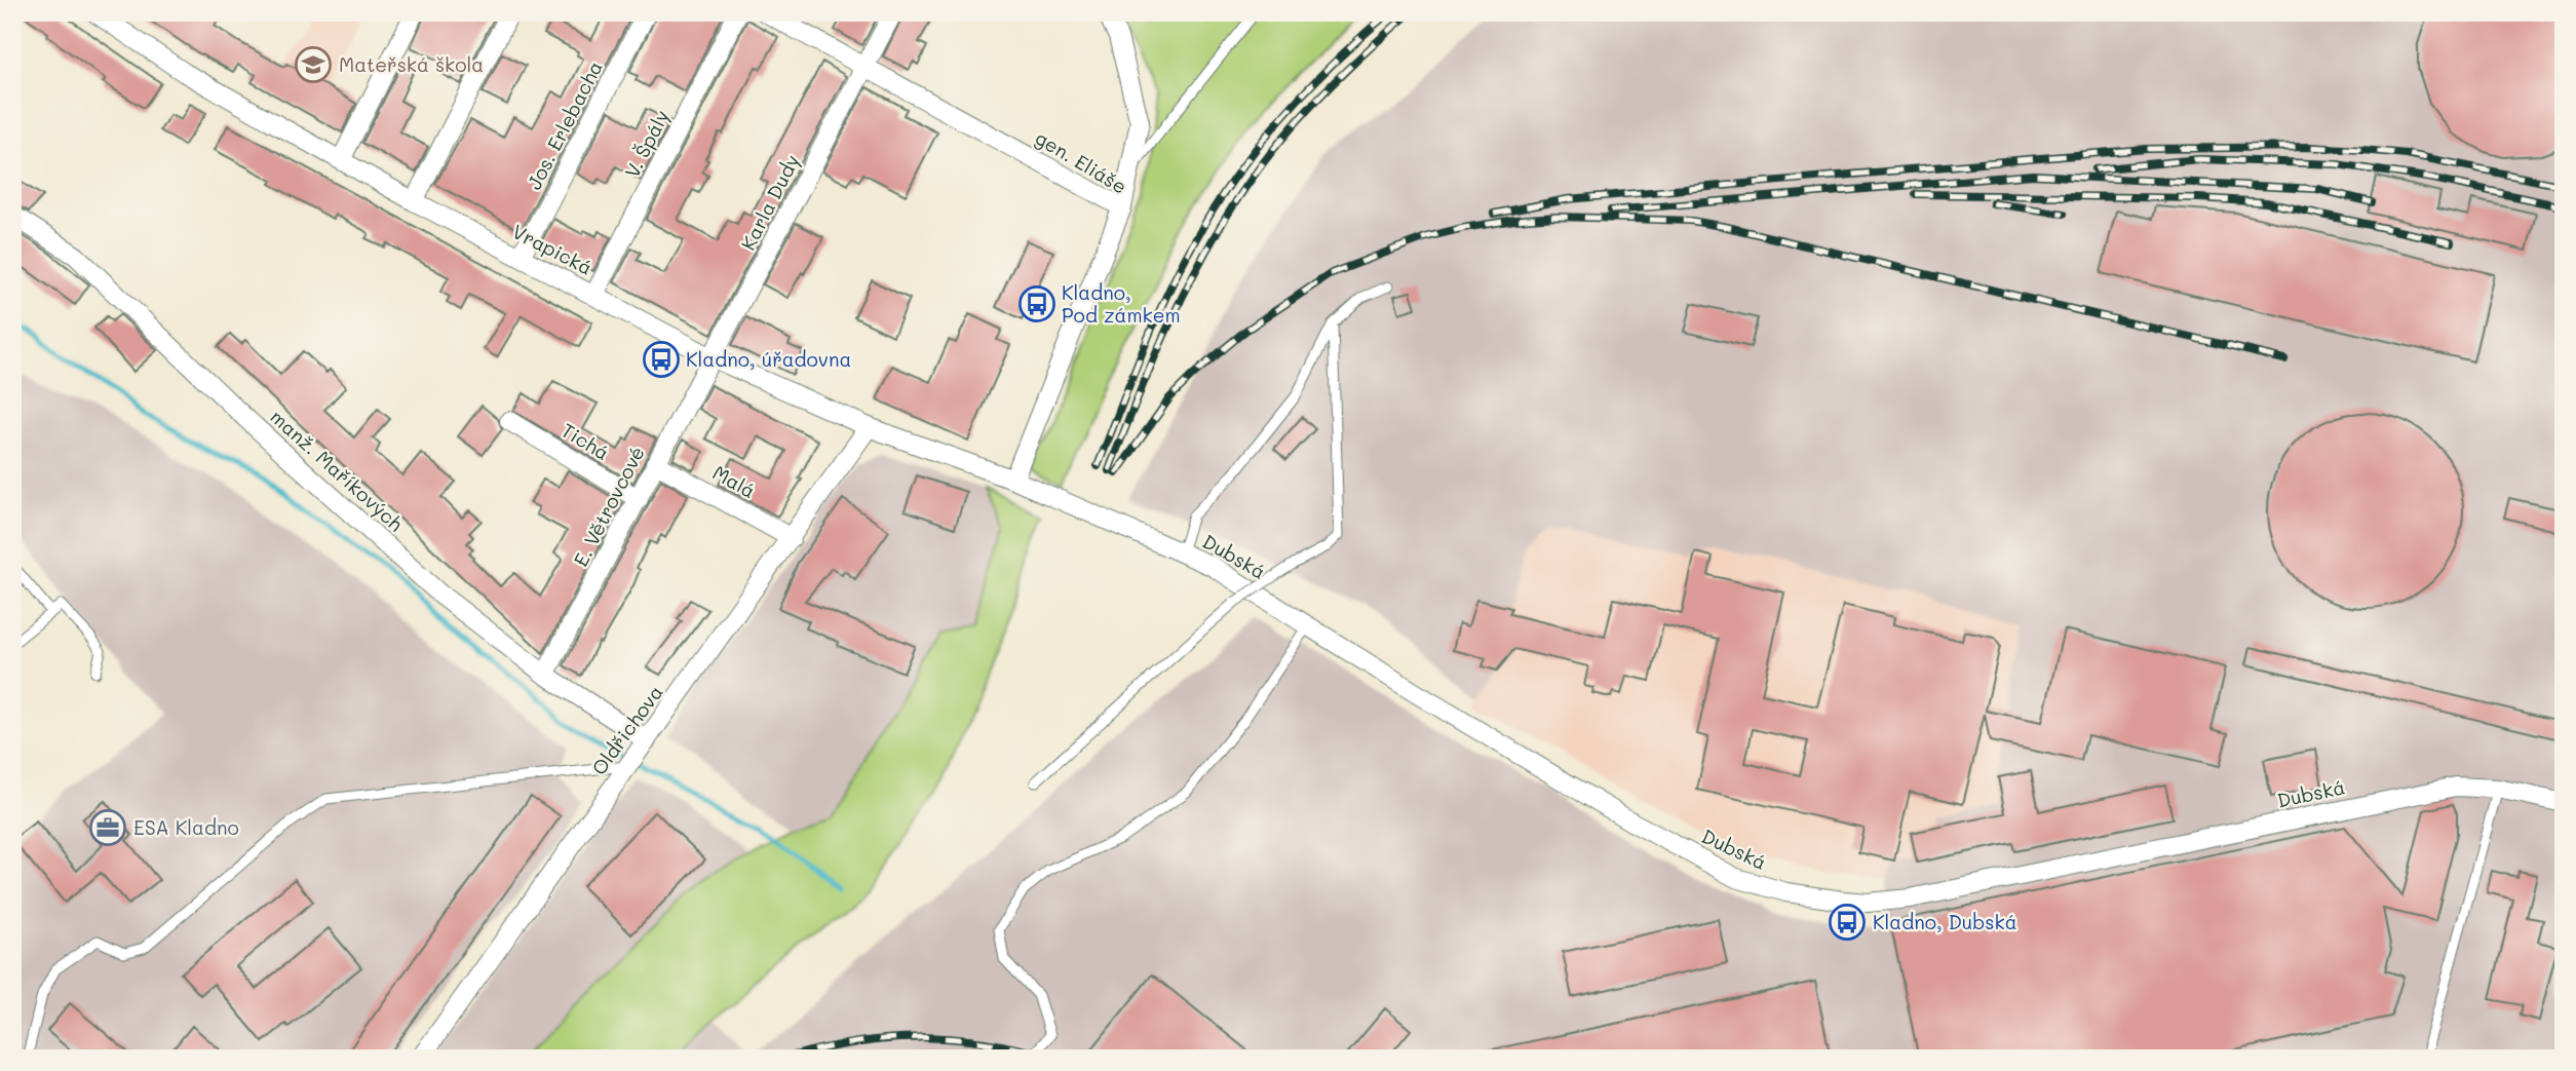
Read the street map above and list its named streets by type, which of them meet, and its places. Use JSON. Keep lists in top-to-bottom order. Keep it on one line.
{"streets":{"street":["Jos. Erlebacha","V. Špály","gen. Eliáše","Karla Dudy","Vrapická","Tichá","manž. Maříkových","Malá","E. Větrovcové","Dubská","Oldřichova"]},"crossings":[["Jos. Erlebacha","Vrapická"],["V. Špály","Vrapická"],["gen. Eliáše","Karla Dudy"],["gen. Eliáše","Vrapická"],["gen. Eliáše","Dubská"],["Karla Dudy","Vrapická"],["Karla Dudy","E. Větrovcové"],["Vrapická","E. Větrovcové"],["Vrapická","Dubská"],["Vrapická","Oldřichova"],["Tichá","E. Větrovcové"],["manž. Maříkových","E. Větrovcové"],["manž. Maříkových","Oldřichova"],["Malá","E. Větrovcové"],["Malá","Oldřichova"]],"places":{"school or university":["Mateřská škola"],"bus stop":["Kladno, Pod zámkem","Kladno, úřadovna","Kladno, Dubská"],"office":["ESA Kladno"]}}
